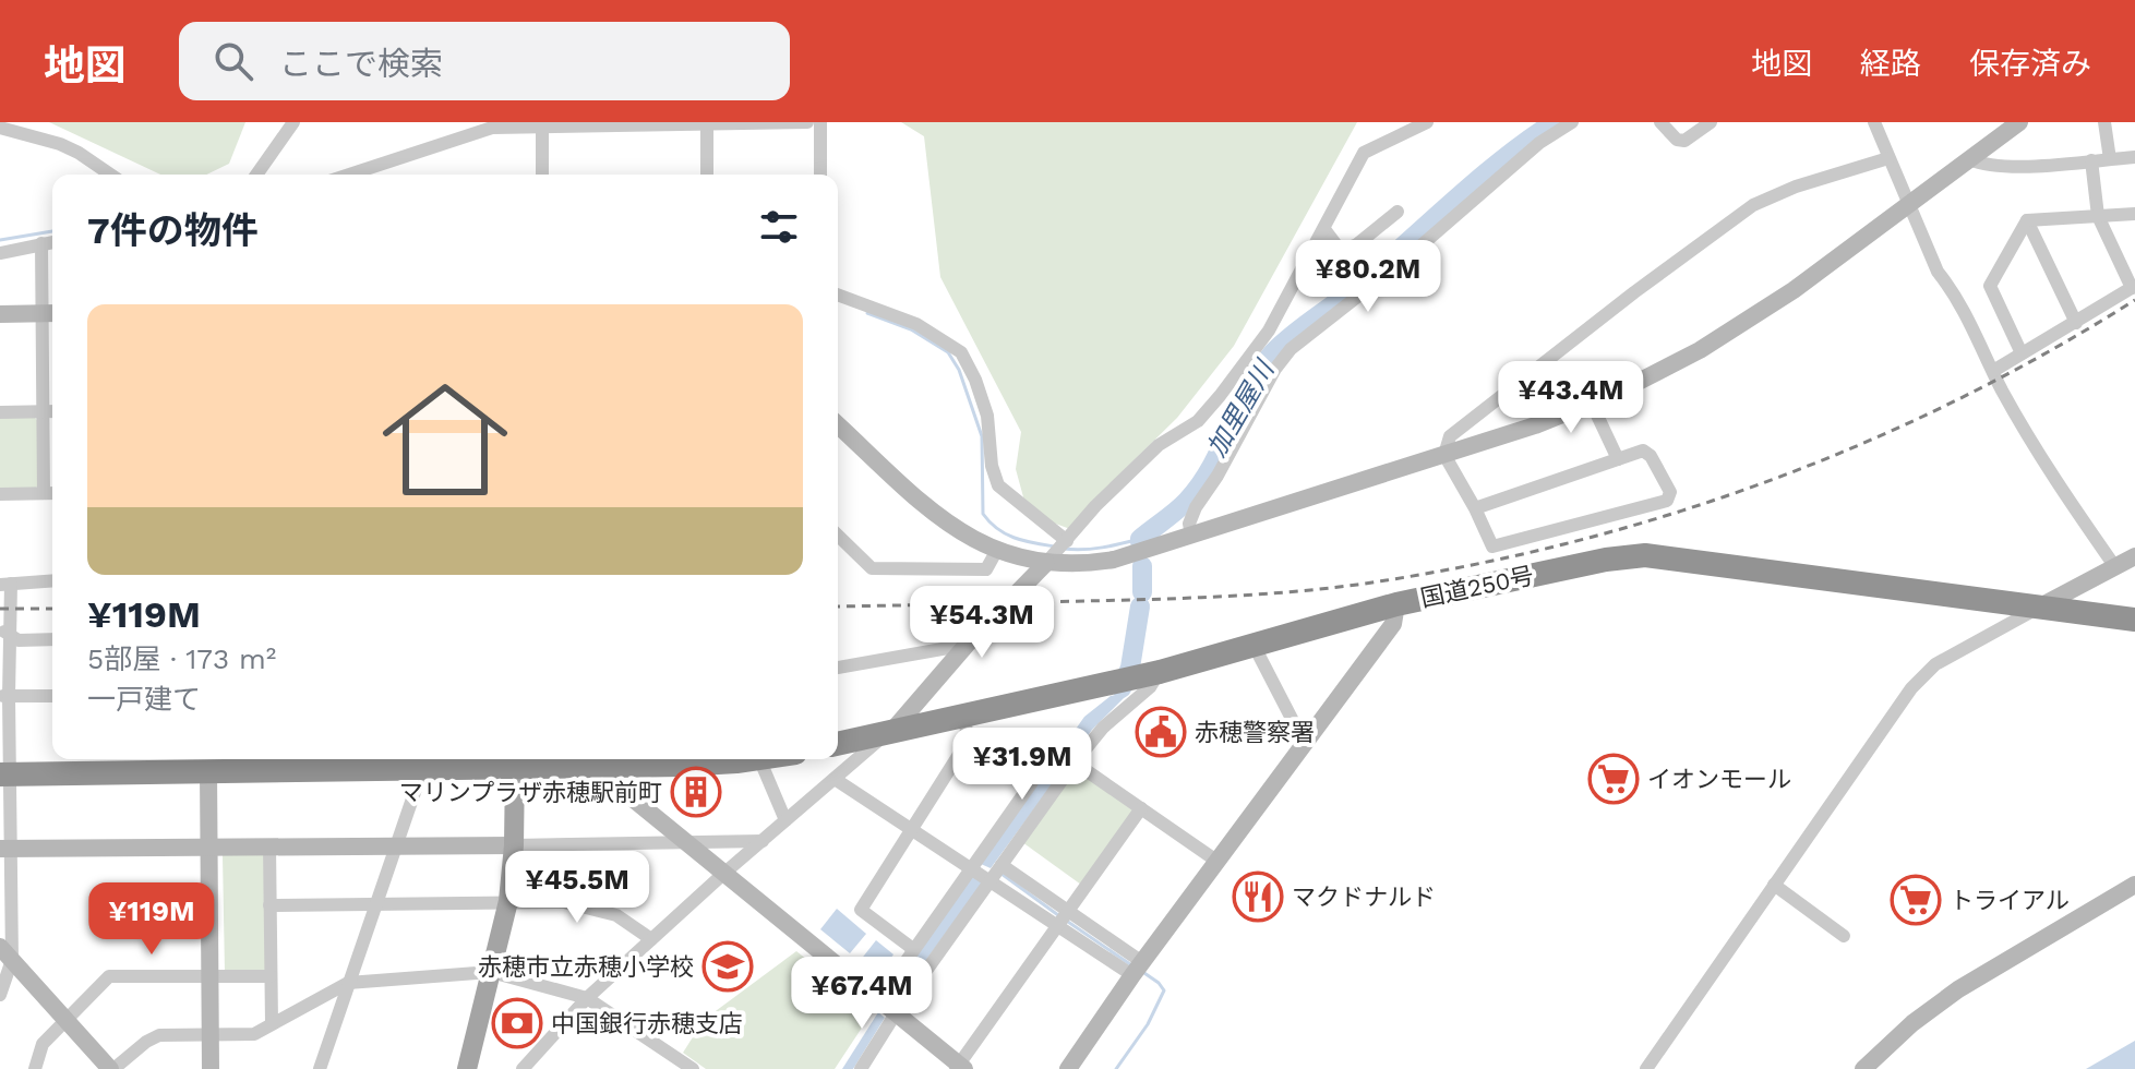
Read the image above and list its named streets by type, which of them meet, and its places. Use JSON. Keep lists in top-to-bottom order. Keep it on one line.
{"streets":{"highway":["国道250号"]},"water":["加里屋川"],"places":{"public building":["赤穂警察署"],"supermarket":["イオンモール","トライアル"],"building":["マリンプラザ赤穂駅前町"],"restaurant":["マクドナルド"],"school or university":["赤穂市立赤穂小学校"],"bank":["中国銀行赤穂支店"]},"page":{"header":"地図","search":"ここで検索","nav":["地図","経路","保存済み"],"heading":"7件の物件","price":["¥80.2M","¥43.4M","¥54.3M","¥31.9M","¥45.5M","¥119M","¥67.4M"],"list":[{"name":"¥119M","note":"5部屋 · 173 m² · 一戸建て"}]}}
